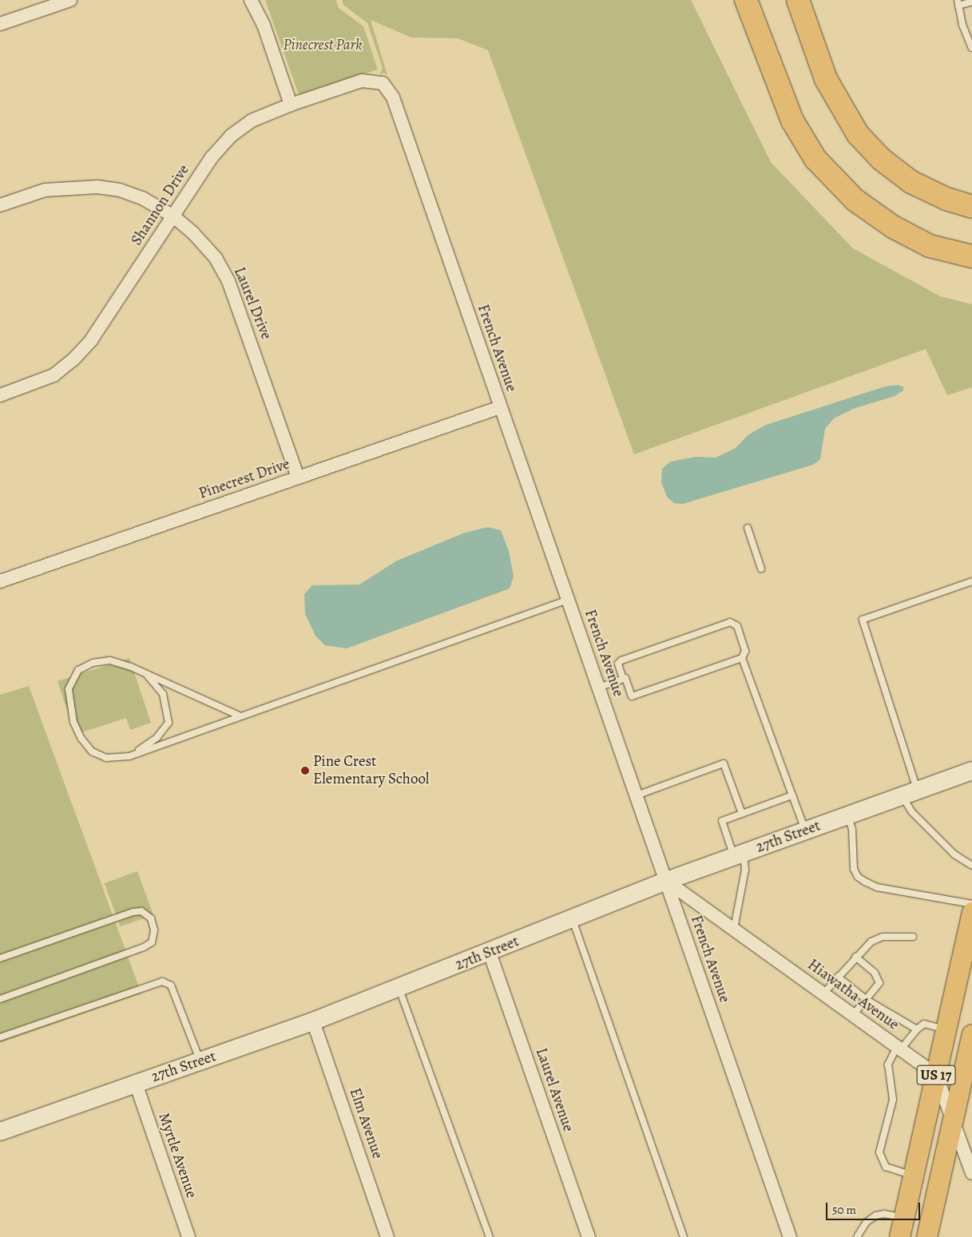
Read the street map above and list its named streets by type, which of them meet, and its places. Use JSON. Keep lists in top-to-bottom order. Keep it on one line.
{"streets":{"main road":["27th Street","US 17"],"street":["Shannon Drive","Laurel Drive","French Avenue","Pinecrest Drive","Hiawatha Avenue","Laurel Avenue","Elm Avenue","Myrtle Avenue"]},"crossings":[["Shannon Drive","Laurel Drive"],["Shannon Drive","French Avenue"],["Laurel Drive","Pinecrest Drive"],["French Avenue","Pinecrest Drive"],["French Avenue","27th Street"],["French Avenue","Hiawatha Avenue"],["27th Street","Hiawatha Avenue"],["27th Street","Laurel Avenue"],["27th Street","Elm Avenue"],["27th Street","Myrtle Avenue"],["Hiawatha Avenue","US 17"]],"parks":["Pinecrest Park"],"places":["Pine Crest Elementary School"],"scale_bar":"50 m"}
